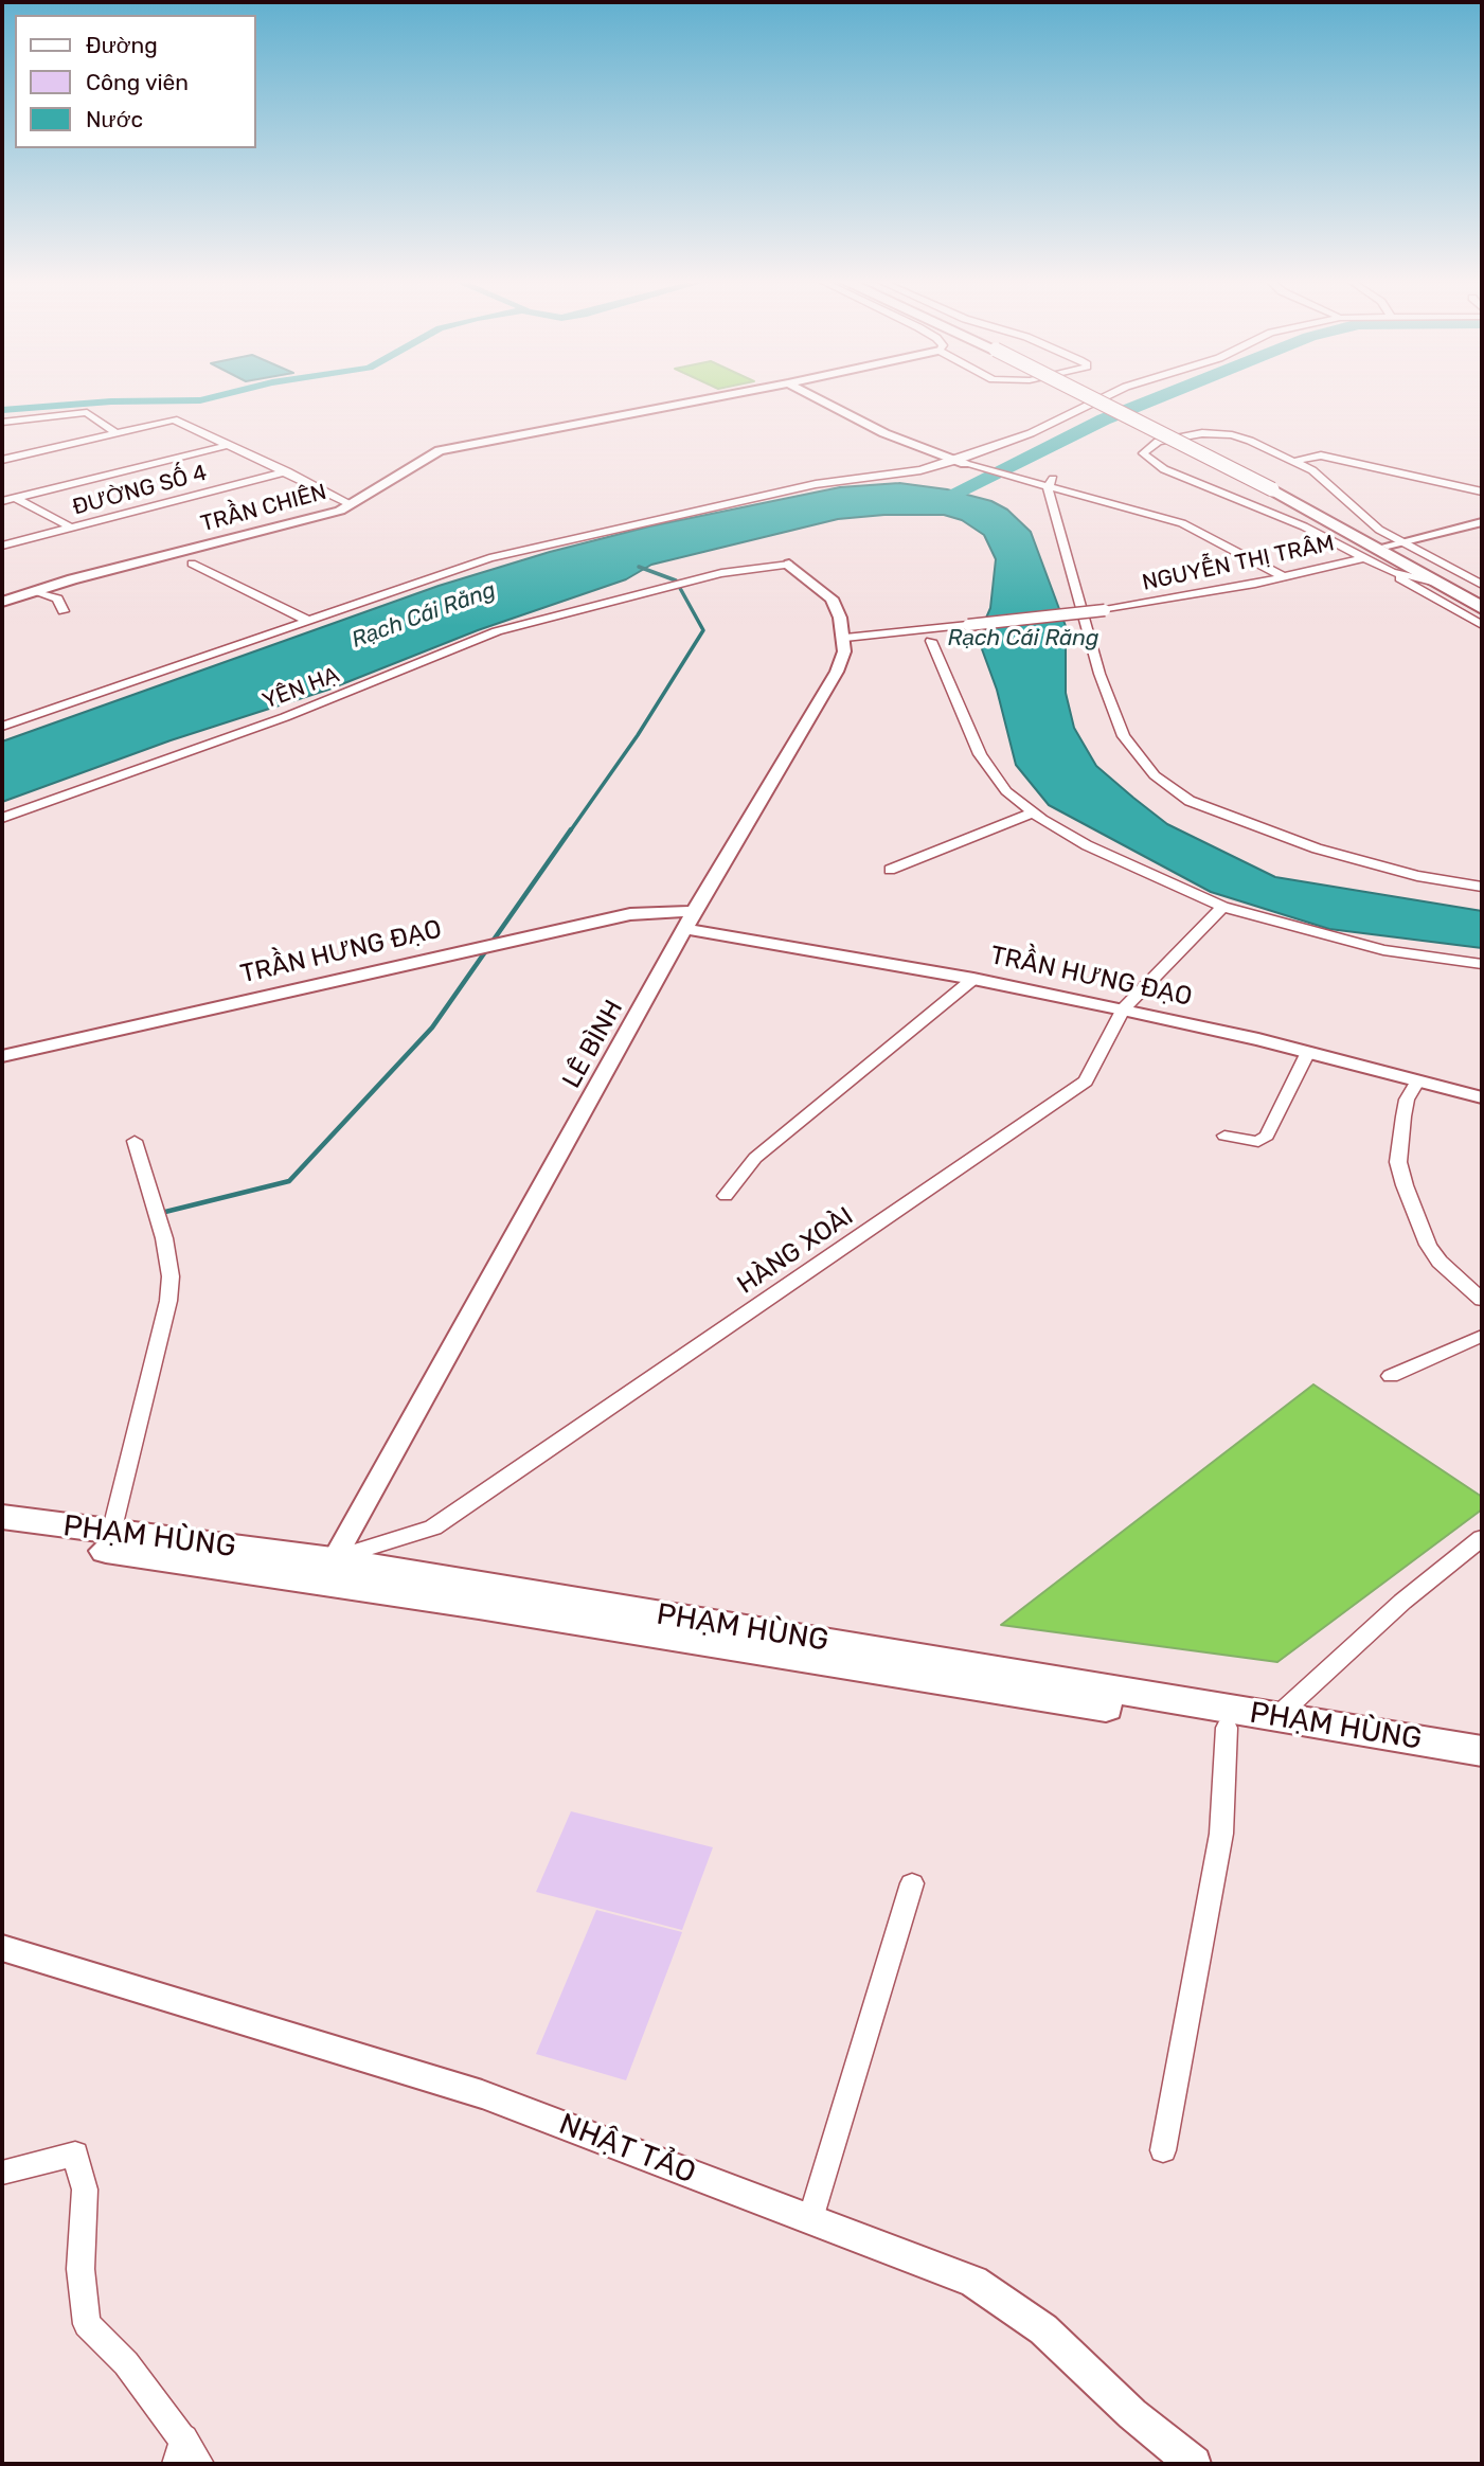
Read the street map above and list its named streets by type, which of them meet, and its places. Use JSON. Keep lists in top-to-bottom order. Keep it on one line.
{"streets":{"highway":["PHẠM HÙNG"],"street":["ĐƯỜNG SỐ 4","TRẦN CHIÊN","NGUYỄN THỊ TRÂM","YÊN HẠ","TRẦN HƯNG ĐẠO","LÊ BÌNH","HÀNG XOÀI","NHẬT TẢO"]},"crossings":[["NGUYỄN THỊ TRÂM","LÊ BÌNH"],["TRẦN HƯNG ĐẠO","LÊ BÌNH"],["TRẦN HƯNG ĐẠO","HÀNG XOÀI"],["LÊ BÌNH","HÀNG XOÀI"],["LÊ BÌNH","PHẠM HÙNG"],["HÀNG XOÀI","PHẠM HÙNG"]],"water":["Rạch Cái Răng"],"legend":["Đường","Công viên","Nước"]}
